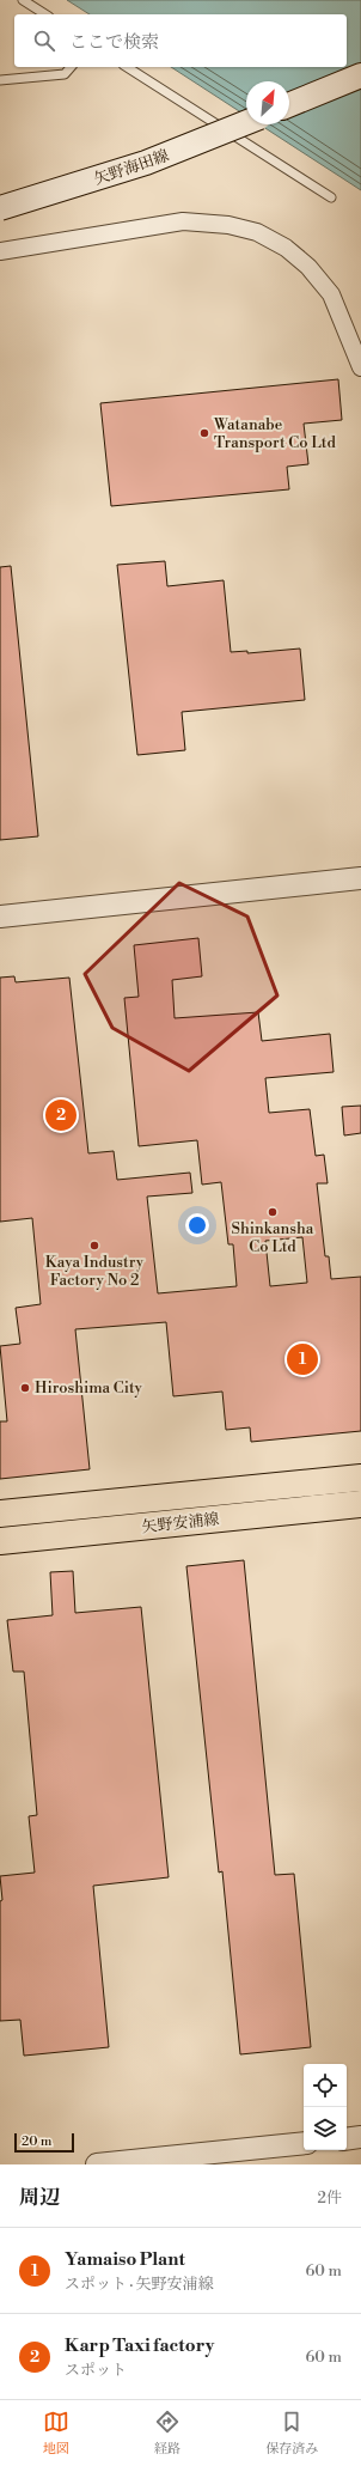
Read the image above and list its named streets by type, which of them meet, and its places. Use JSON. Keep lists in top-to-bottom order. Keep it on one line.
{"streets":{"main road":["矢野海田線","矢野安浦線"]},"places":["Watanabe Transport Co Ltd","Shinkansha Co Ltd","Kaya Industry Factory No 2","Hiroshima City"],"scale_bar":"20 m","north":"top right","page":{"search":"ここで検索","pins":["2","1"],"scale":"20 m","heading":["周辺","2件"],"list":[{"mark":"1","name":"Yamaiso Plant","note":"スポット · 矢野安浦線","value":"60 m"},{"mark":"2","name":"Karp Taxi factory","note":"スポット","value":"60 m"}],"nav":["地図","経路","保存済み"]}}
